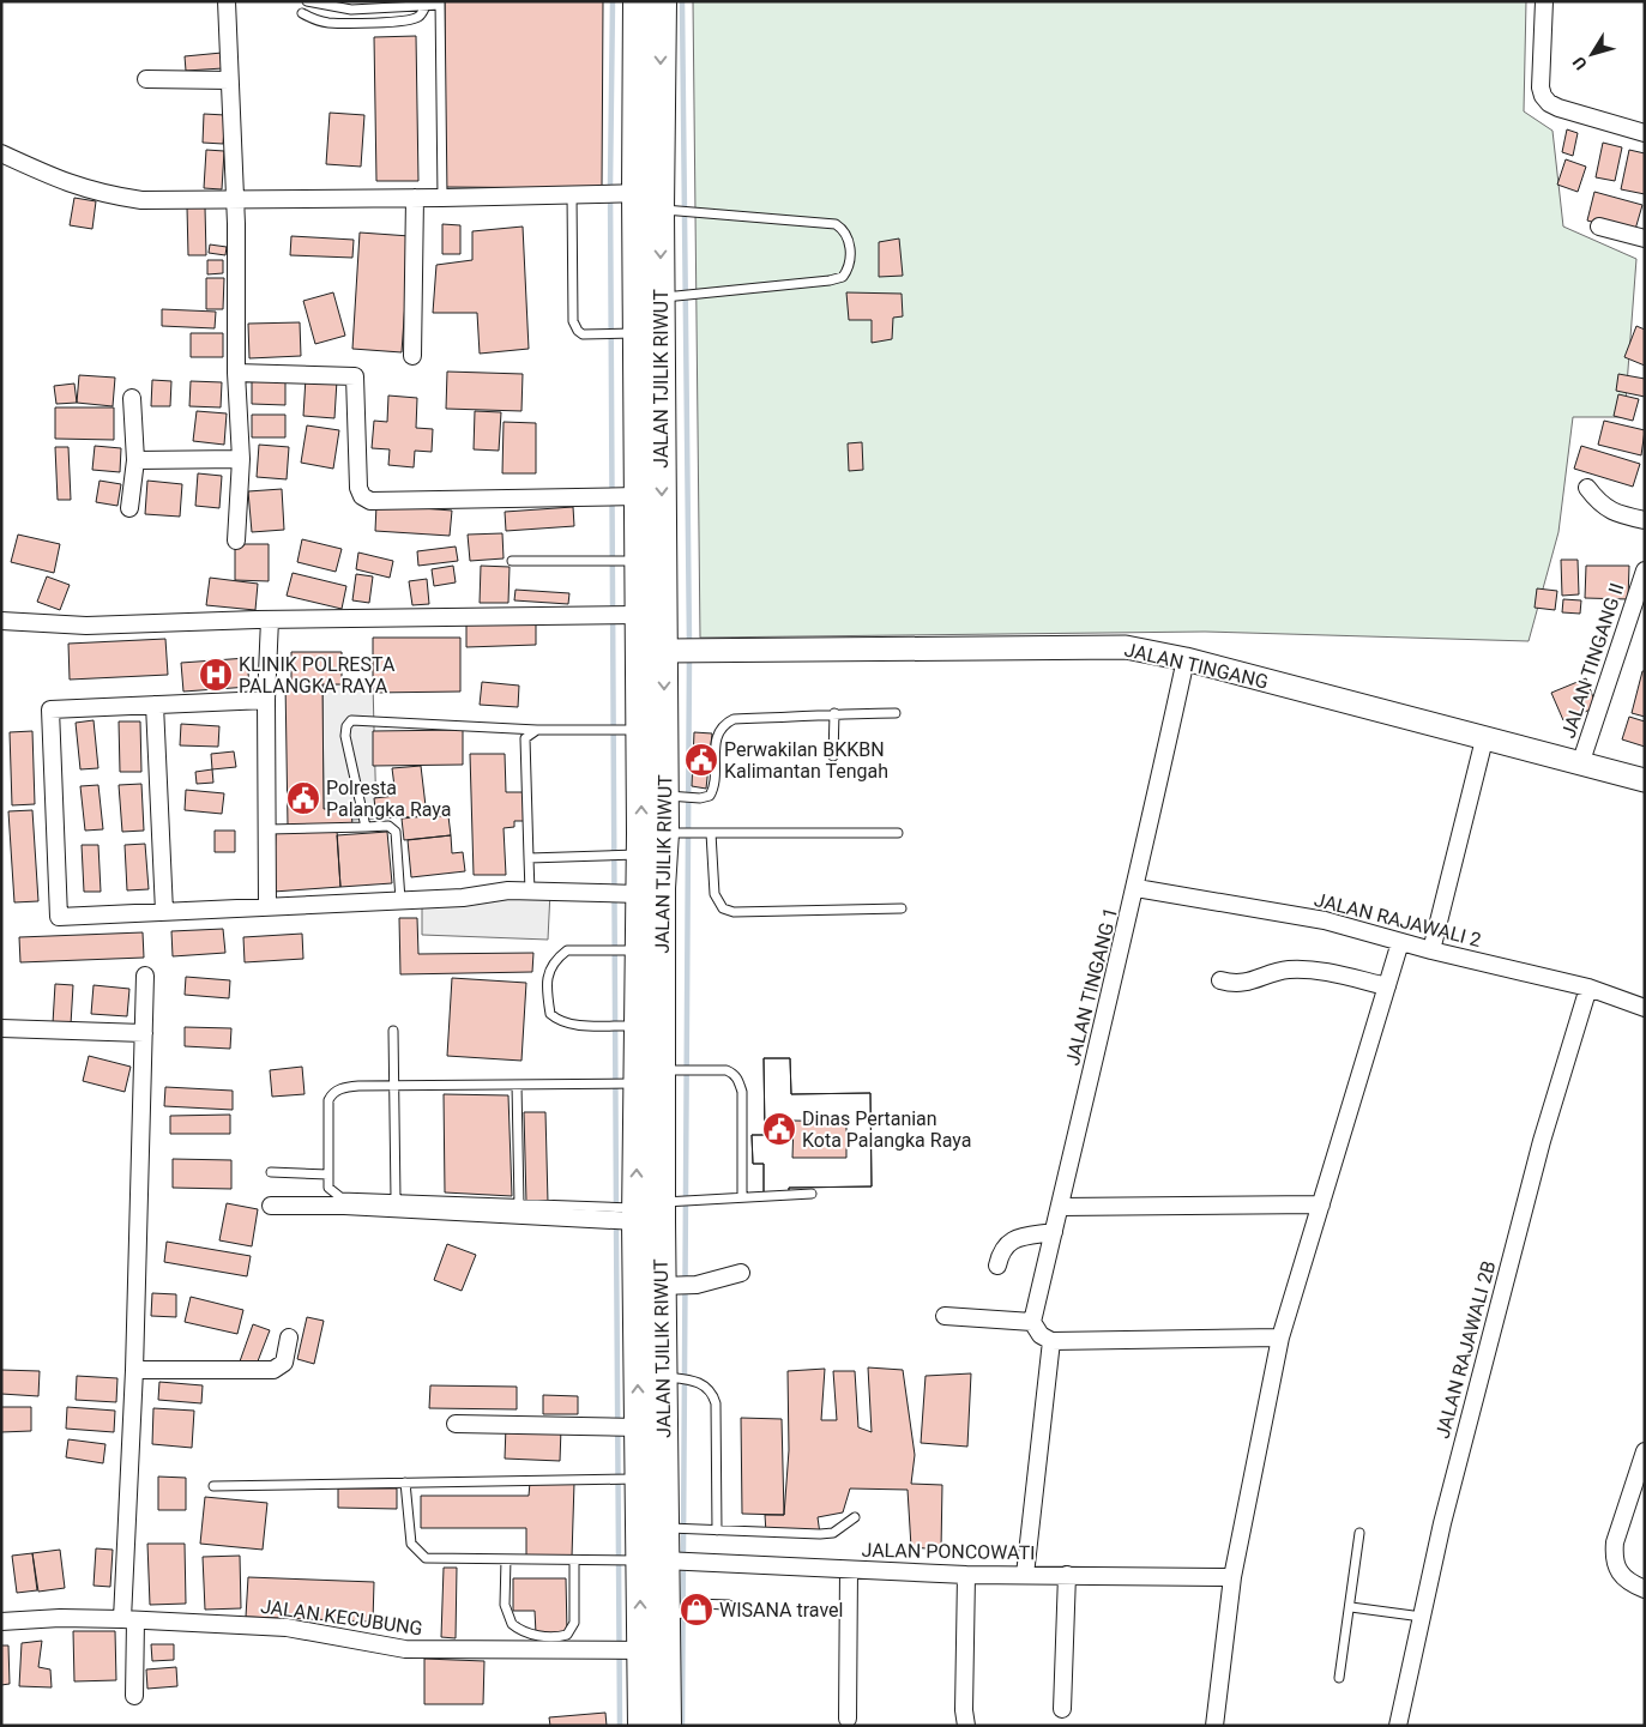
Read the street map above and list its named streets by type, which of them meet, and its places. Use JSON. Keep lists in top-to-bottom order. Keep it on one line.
{"streets":{"highway":["JALAN TJILIK RIWUT"],"main road":["JALAN TINGANG"],"street":["JALAN TINGANG II","JALAN RAJAWALI 2","JALAN TINGANG 1","JALAN RAJAWALI 2B","JALAN PONCOWATI","JALAN KECUBUNG"]},"crossings":[["JALAN TJILIK RIWUT","JALAN TINGANG"],["JALAN TJILIK RIWUT","JALAN PONCOWATI"],["JALAN TJILIK RIWUT","JALAN KECUBUNG"],["JALAN TINGANG II","JALAN TINGANG"],["JALAN TINGANG","JALAN TINGANG 1"],["JALAN RAJAWALI 2","JALAN TINGANG 1"],["JALAN RAJAWALI 2","JALAN RAJAWALI 2B"]],"places":{"hospital":["KLINIK POLRESTA PALANGKA RAYA"],"public building":["Perwakilan BKKBN Kalimantan Tengah","Polresta Palangka Raya","Dinas Pertanian Kota Palangka Raya"],"shop":["WISANA travel"]},"north":"bottom left"}
